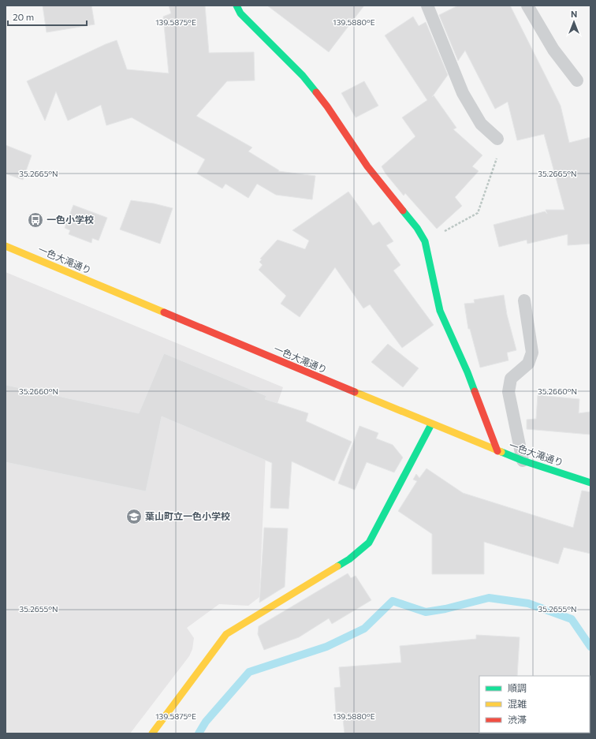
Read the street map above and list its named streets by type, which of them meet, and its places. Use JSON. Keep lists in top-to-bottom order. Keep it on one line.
{"streets":{"street":["一色大滝通り"]},"places":{"bus stop":["一色小学校"],"school or university":["葉山町立一色小学校"]},"legend":["順調","混雑","渋滞"],"scale_bar":"20 m","north":"top","coordinates":["139.5875°E","139.5880°E","35.2665°N","35.2660°N","35.2655°N"]}
